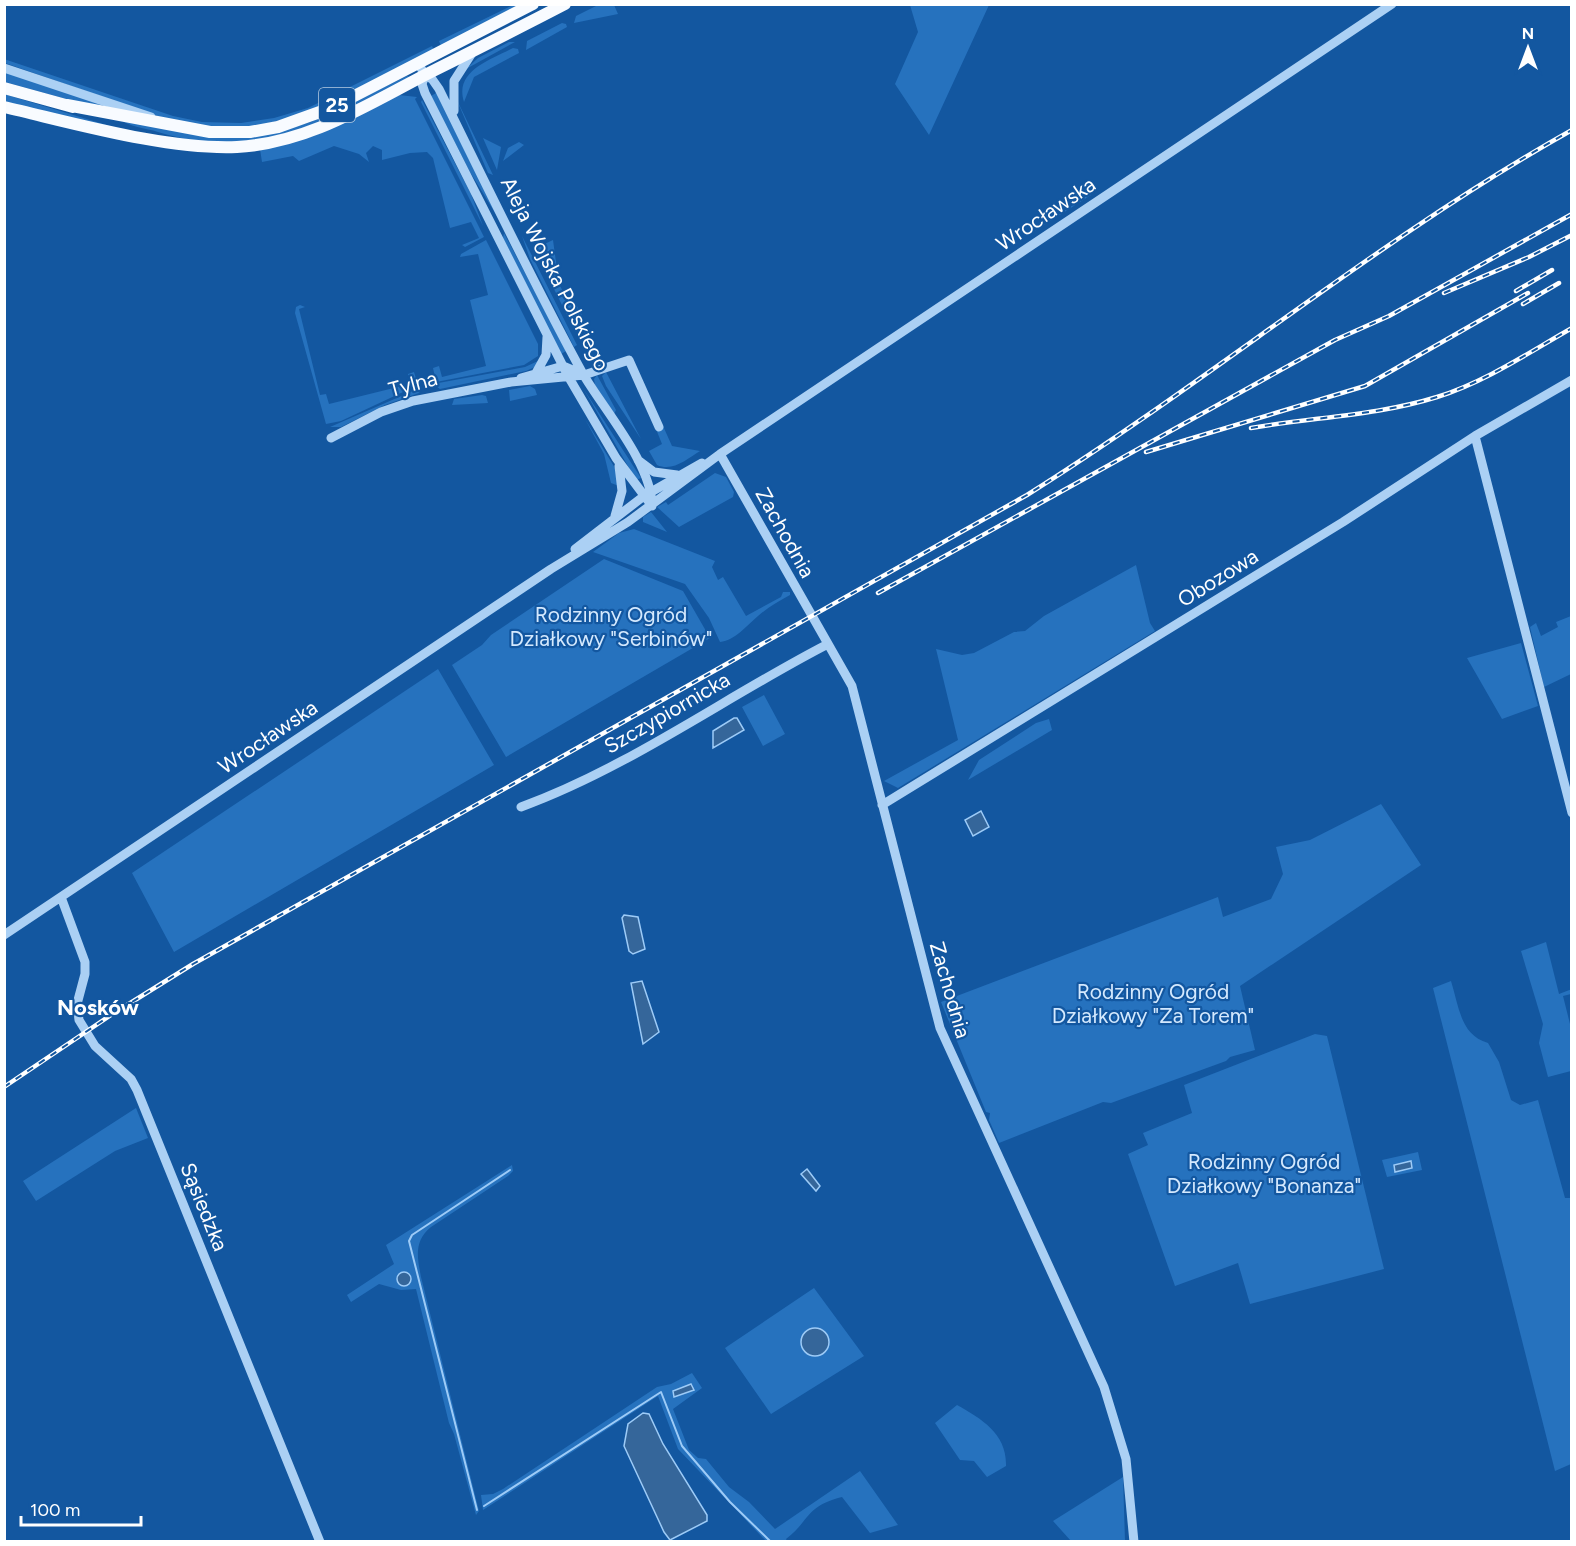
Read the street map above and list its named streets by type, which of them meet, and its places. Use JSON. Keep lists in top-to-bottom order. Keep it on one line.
{"streets":{"main road":["25"],"street":["Wrocławska","Aleja Wojska Polskiego","Tylna","Zachodnia","Obozowa","Szczypiornicka","Sąsiedzka"]},"crossings":[["25","Aleja Wojska Polskiego"],["Wrocławska","Aleja Wojska Polskiego"],["Wrocławska","Zachodnia"],["Wrocławska","Sąsiedzka"],["Aleja Wojska Polskiego","Tylna"],["Zachodnia","Obozowa"],["Zachodnia","Szczypiornicka"]],"districts":["Nosków"],"parks":["Rodzinny Ogród Działkowy \"Serbinów\"","Rodzinny Ogród Działkowy \"Za Torem\"","Rodzinny Ogród Działkowy \"Bonanza\""],"scale_bar":"100 m","north":"top"}
